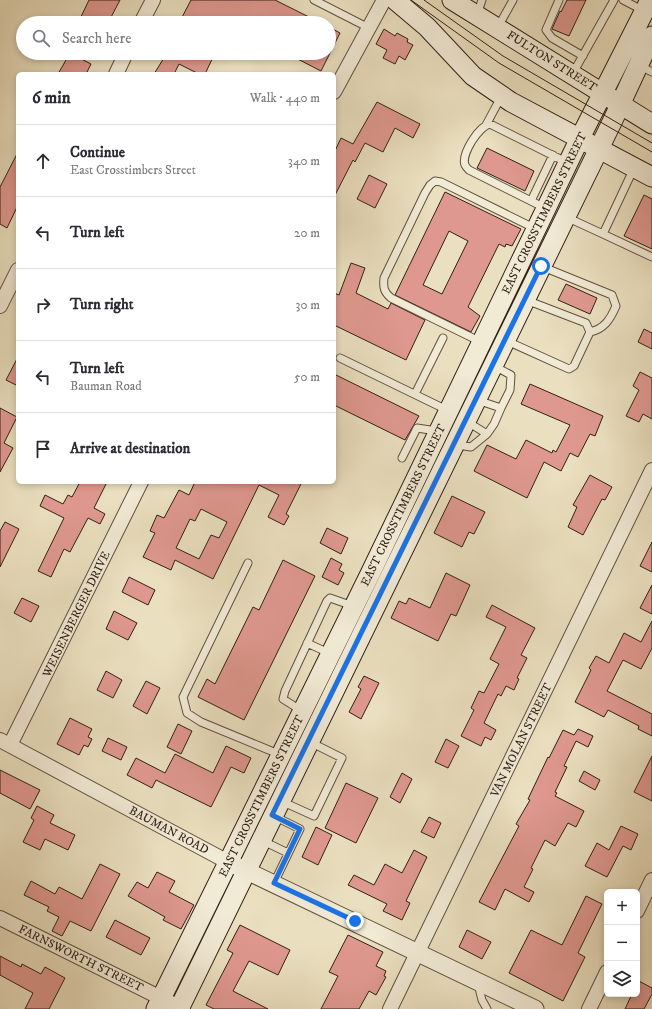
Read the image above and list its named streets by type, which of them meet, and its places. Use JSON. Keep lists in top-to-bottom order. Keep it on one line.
{"streets":{"main road":["FULTON STREET","EAST CROSSTIMBERS STREET"],"street":["WEISENBERGER DRIVE","VAN MOLAN STREET","BAUMAN ROAD","FARNSWORTH STREET"]},"crossings":[["FULTON STREET","EAST CROSSTIMBERS STREET"],["EAST CROSSTIMBERS STREET","BAUMAN ROAD"],["EAST CROSSTIMBERS STREET","FARNSWORTH STREET"],["WEISENBERGER DRIVE","BAUMAN ROAD"],["VAN MOLAN STREET","BAUMAN ROAD"]],"page":{"search":"Search here","heading":["6 min","Walk · 440 m"],"list":[["Continue","East Crosstimbers Street","340 m"],["Turn left","20 m"],["Turn right","30 m"],["Turn left","Bauman Road","50 m"],"Arrive at destination"],"map_buttons":["+","−"]}}
